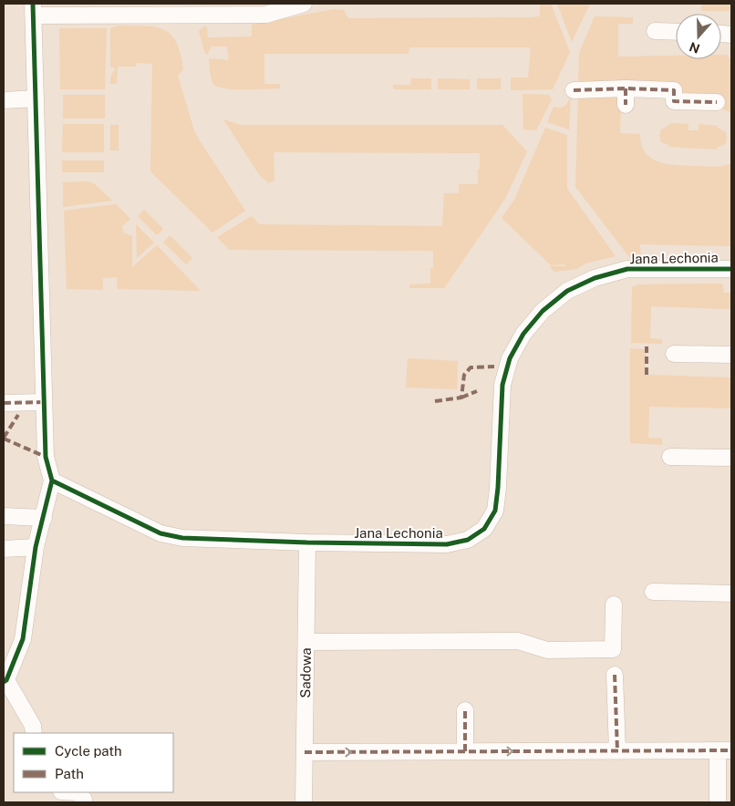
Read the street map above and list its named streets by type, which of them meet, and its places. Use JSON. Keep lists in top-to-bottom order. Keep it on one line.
{"streets":{"street":["Jana Lechonia","Sadowa"]},"crossings":[["Jana Lechonia","Sadowa"]],"legend":["Cycle path","Path"],"north":"bottom"}
